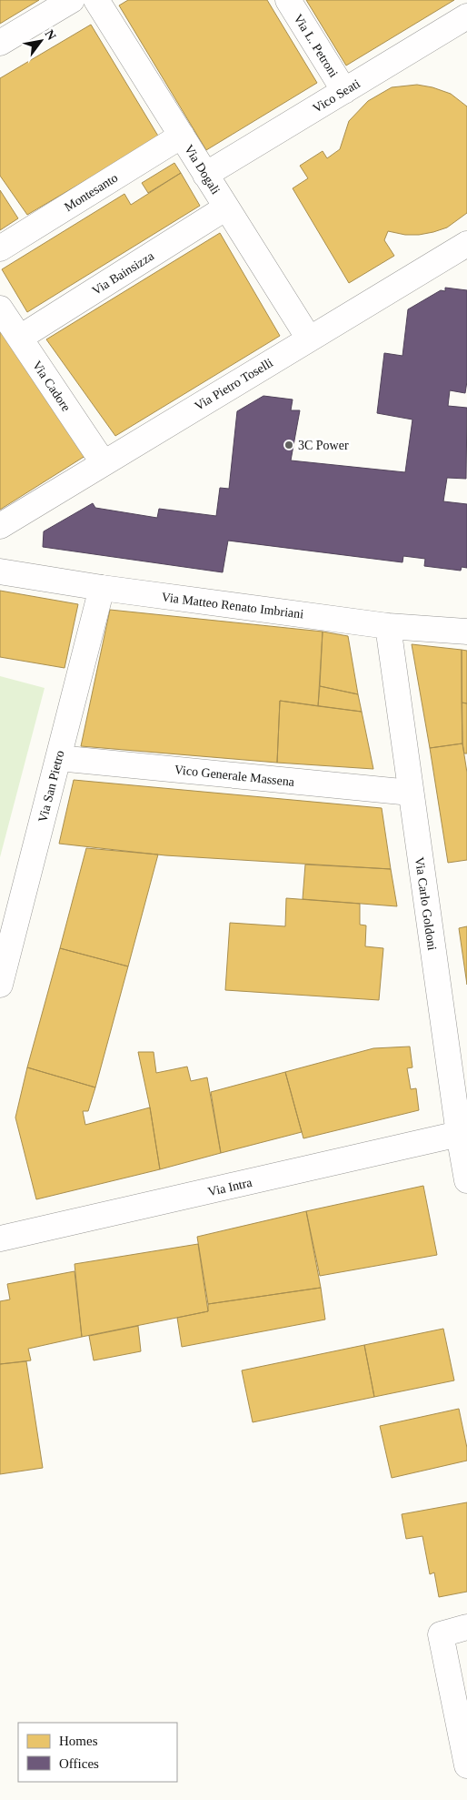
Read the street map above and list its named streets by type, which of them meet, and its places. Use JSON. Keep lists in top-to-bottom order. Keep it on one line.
{"streets":{"street":["Via L. Petroni","Vico Seati","Via Dogali","Montesanto","Via Bainsizza","Via Pietro Toselli","Via Cadore","Via Matteo Renato Imbriani","Vico Generale Massena","Via San Pietro","Via Carlo Goldoni","Via Intra"]},"crossings":[["Via L. Petroni","Vico Seati"],["Vico Seati","Via Dogali"],["Via Dogali","Montesanto"],["Via Dogali","Via Bainsizza"],["Via Dogali","Via Pietro Toselli"],["Via Bainsizza","Via Cadore"],["Via Pietro Toselli","Via Cadore"],["Via Matteo Renato Imbriani","Via San Pietro"],["Via Matteo Renato Imbriani","Via Carlo Goldoni"],["Vico Generale Massena","Via San Pietro"],["Vico Generale Massena","Via Carlo Goldoni"],["Via Carlo Goldoni","Via Intra"]],"places":["3C Power"],"legend":["Homes","Offices"],"north":"top right"}
